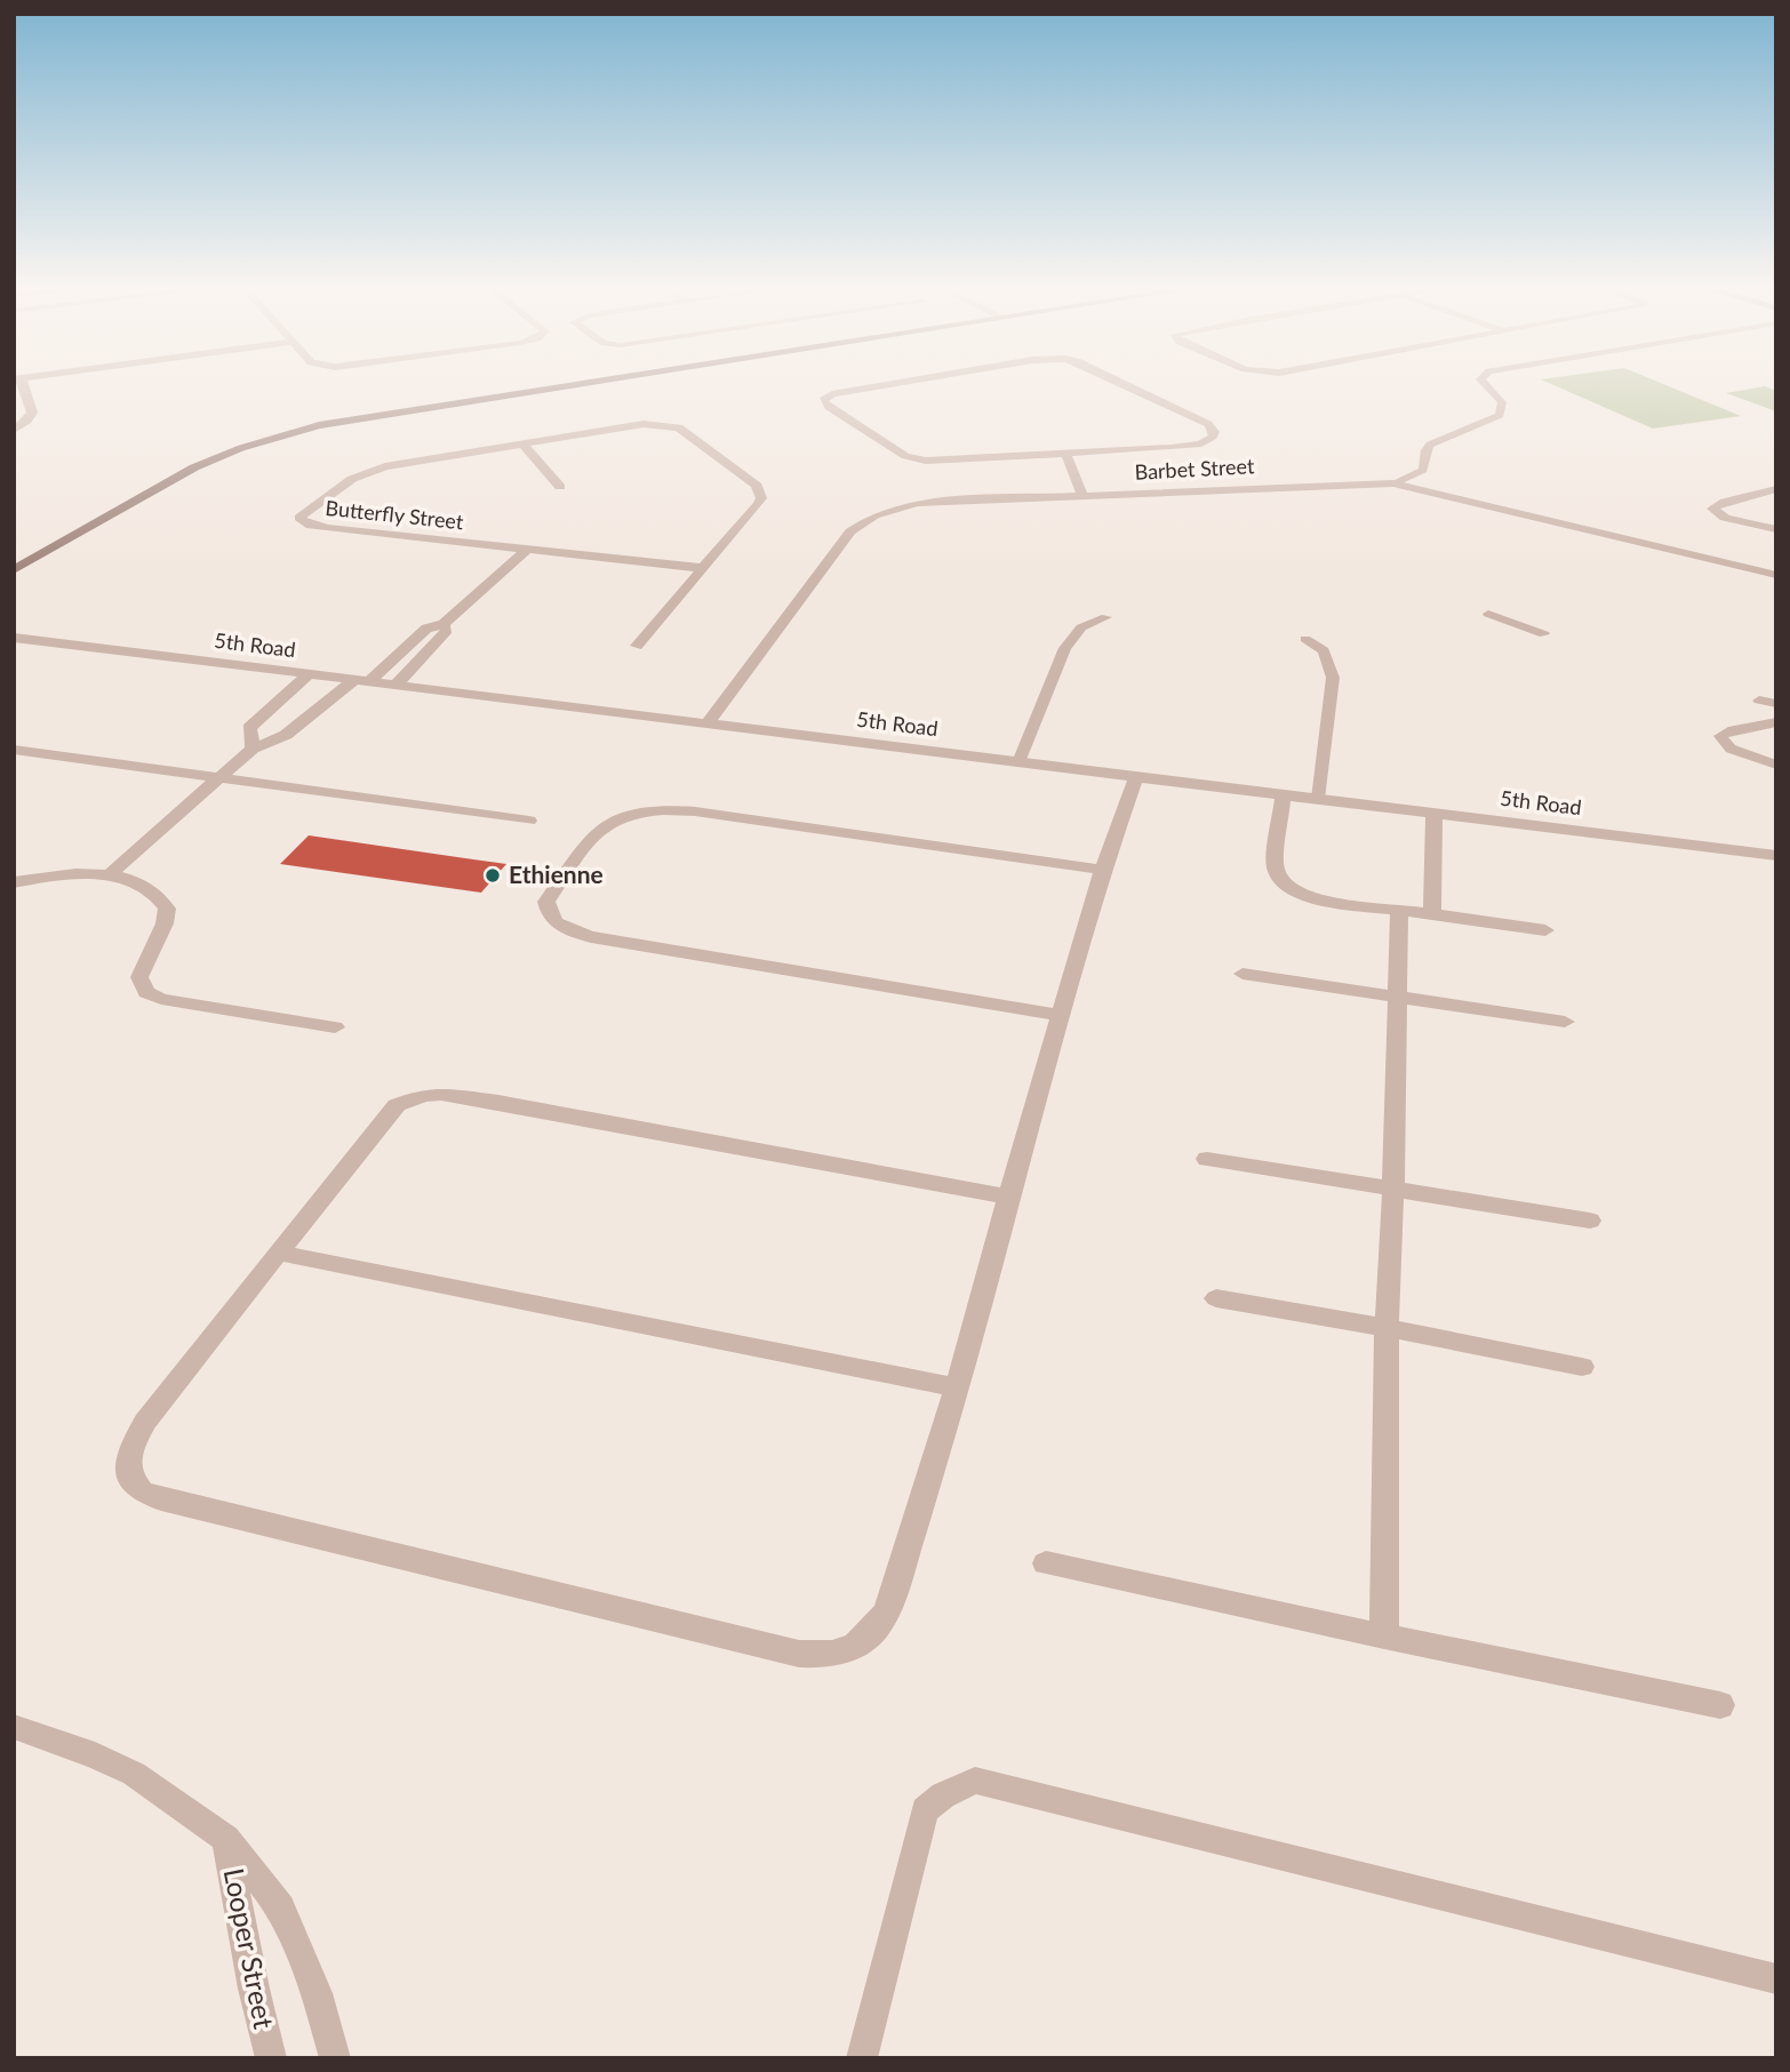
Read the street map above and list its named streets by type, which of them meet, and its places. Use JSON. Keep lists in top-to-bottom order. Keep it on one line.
{"streets":{"street":["Barbet Street","Butterfly Street","5th Road"],"lane":["Looper Street"]},"crossings":[["Barbet Street","5th Road"]],"places":["Ethienne"]}
